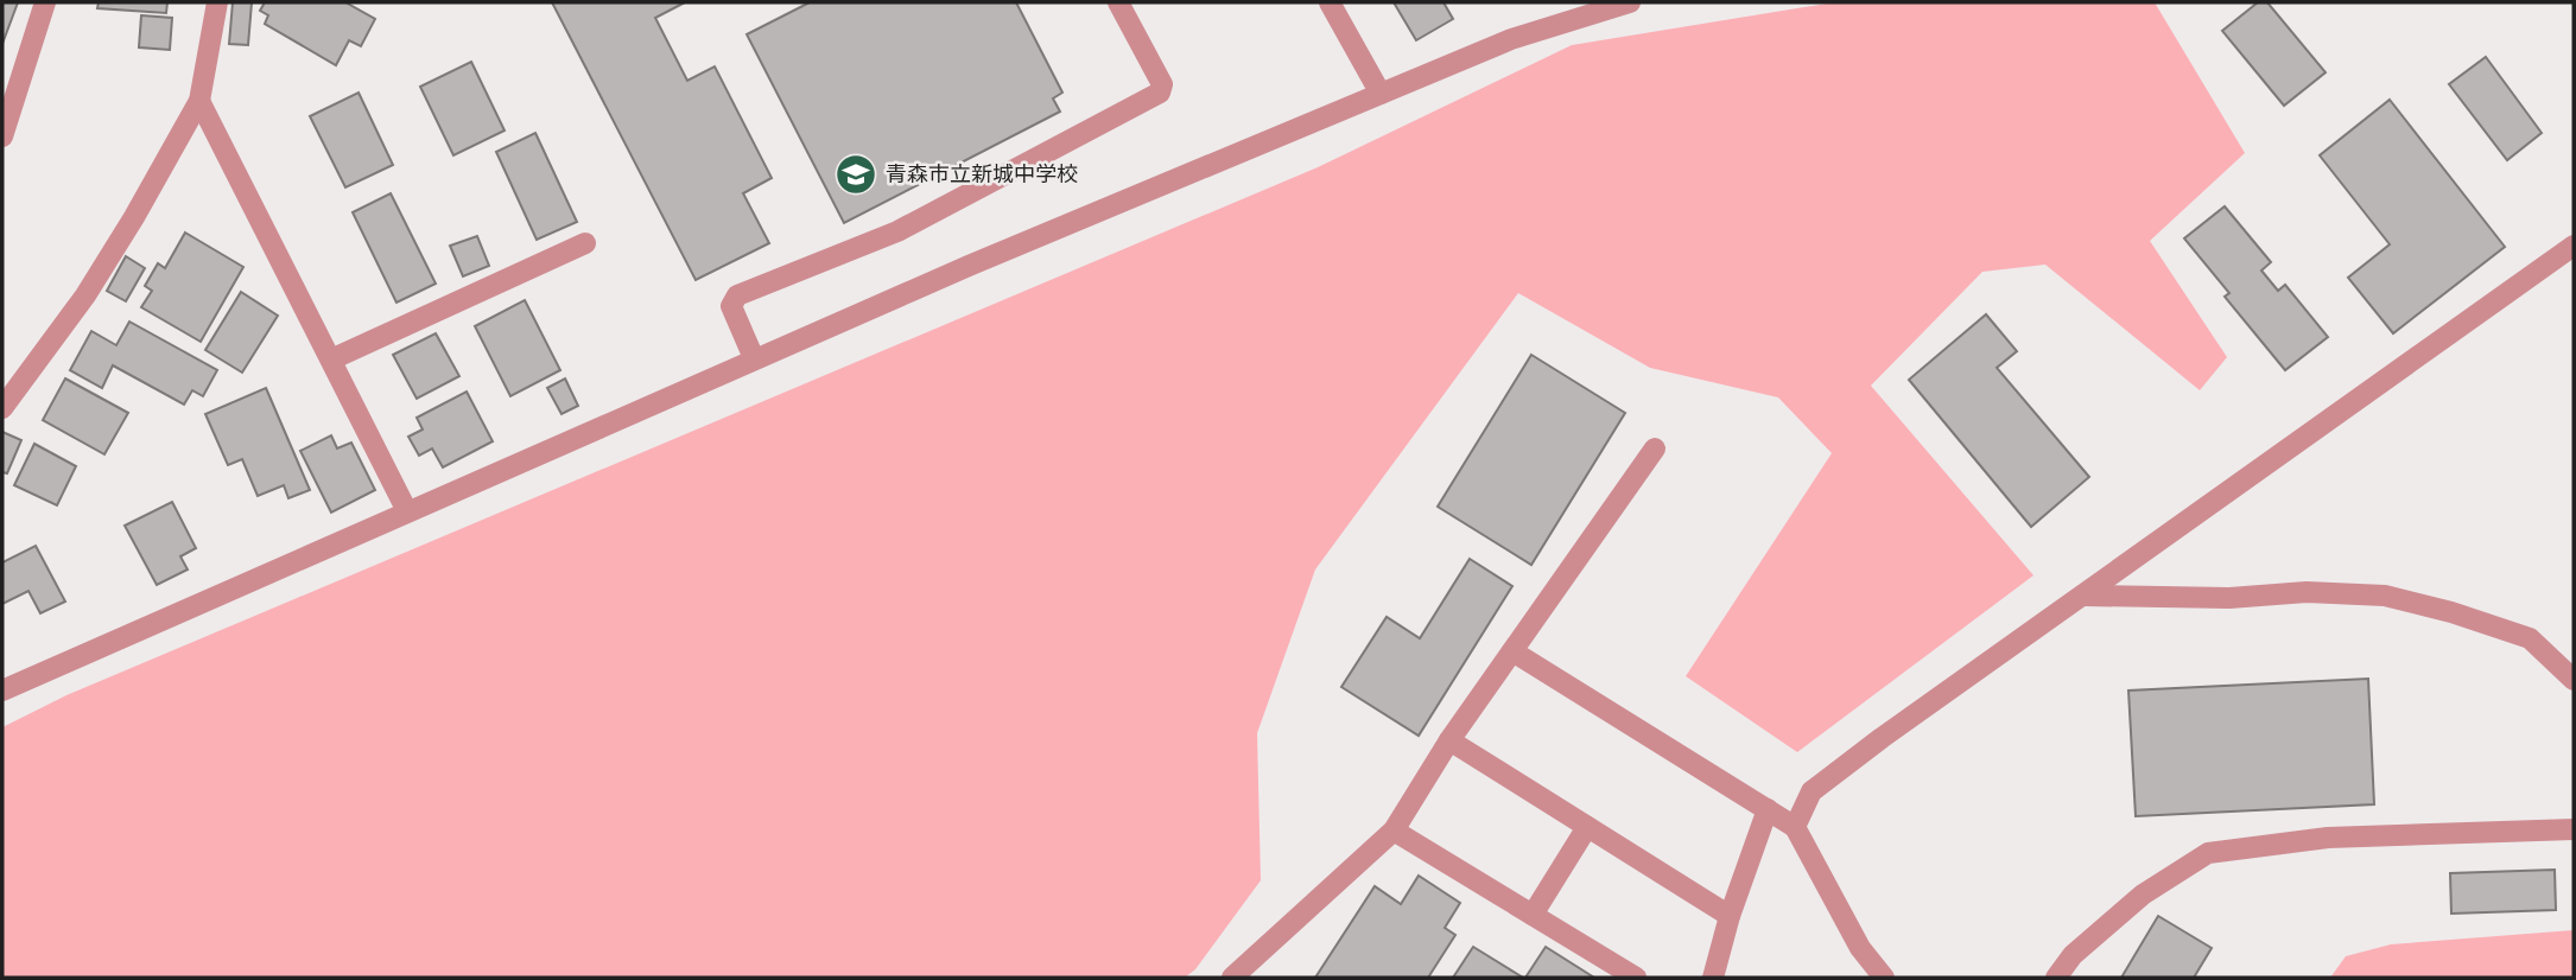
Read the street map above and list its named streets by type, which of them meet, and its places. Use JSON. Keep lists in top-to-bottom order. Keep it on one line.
{"places":{"school or university":["青森市立新城中学校"]}}
